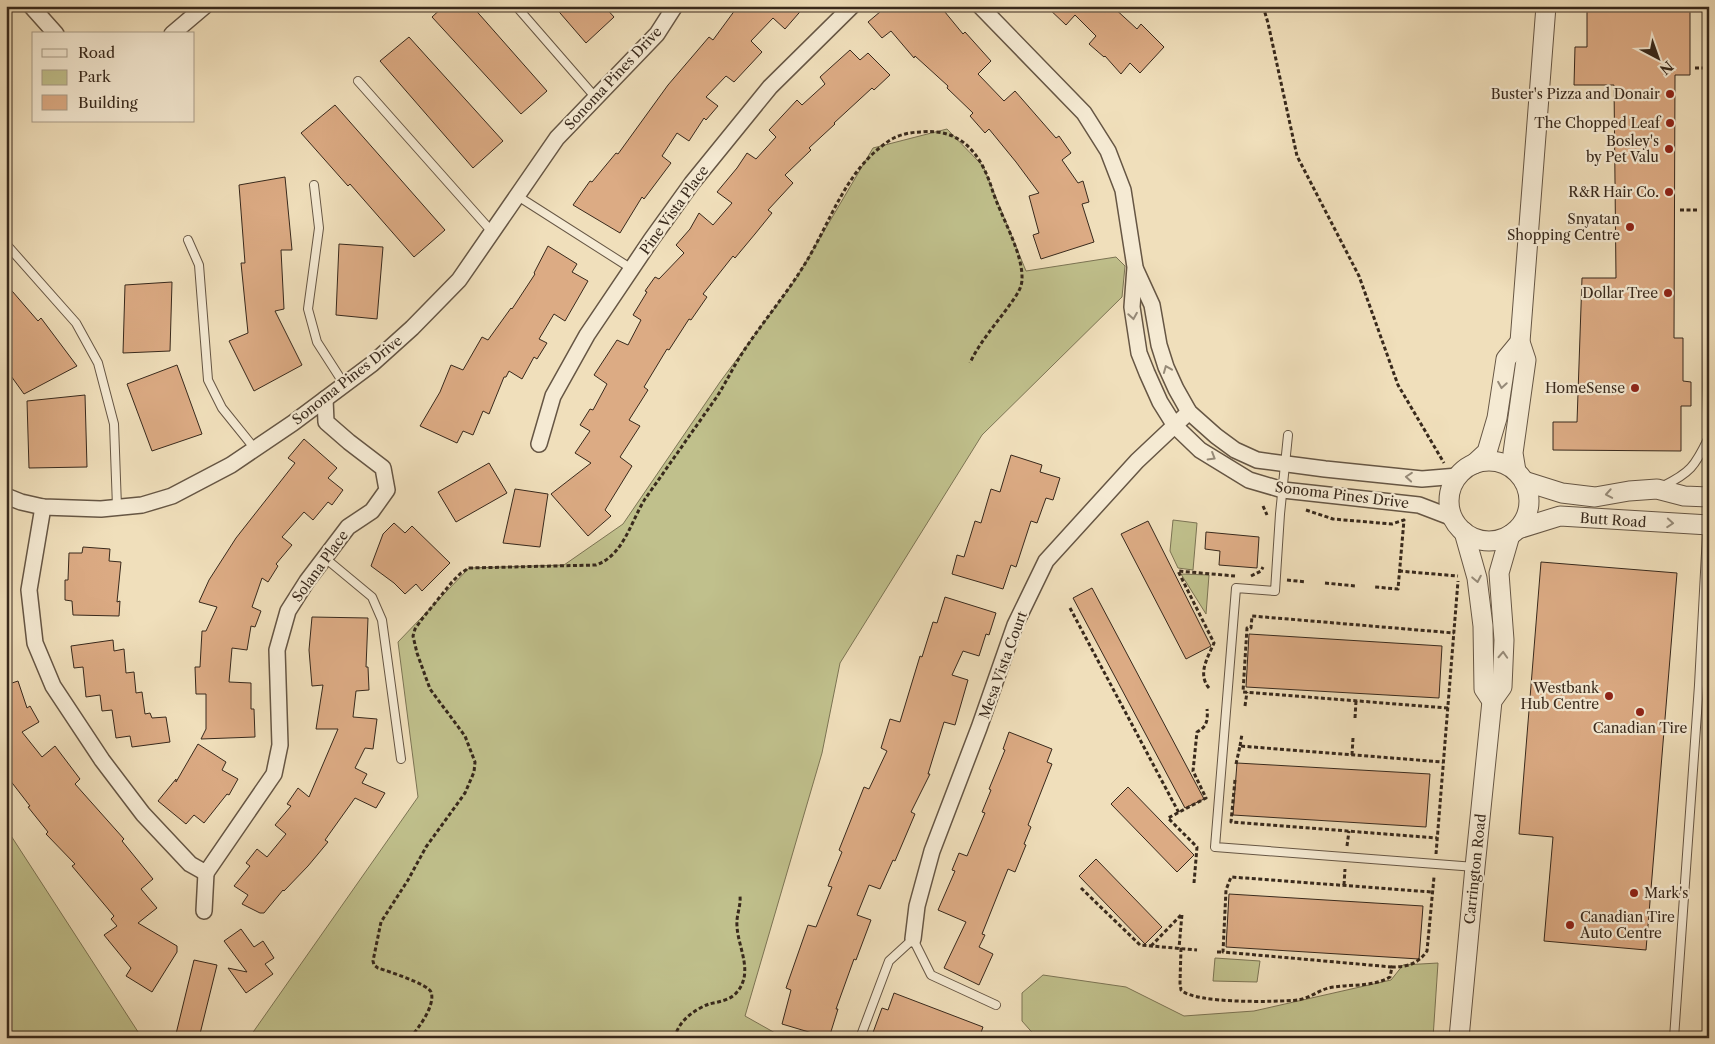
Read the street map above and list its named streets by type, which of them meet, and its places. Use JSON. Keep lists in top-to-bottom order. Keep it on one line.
{"streets":{"street":["Sonoma Pines Drive","Pine Vista Place","Butt Road","Solana Place","Mesa Vista Court","Carrington Road"]},"crossings":[["Sonoma Pines Drive","Butt Road"],["Sonoma Pines Drive","Solana Place"],["Sonoma Pines Drive","Mesa Vista Court"],["Sonoma Pines Drive","Carrington Road"],["Butt Road","Carrington Road"]],"places":["Buster's Pizza and Donair","The Chopped Leaf","Bosley's by Pet Valu","R&R Hair Co.","Snyatan Shopping Centre","Dollar Tree","HomeSense","Westbank Hub Centre","Canadian Tire","Mark's","Canadian Tire Auto Centre"],"legend":["Road","Park","Building"],"north":"bottom right"}
